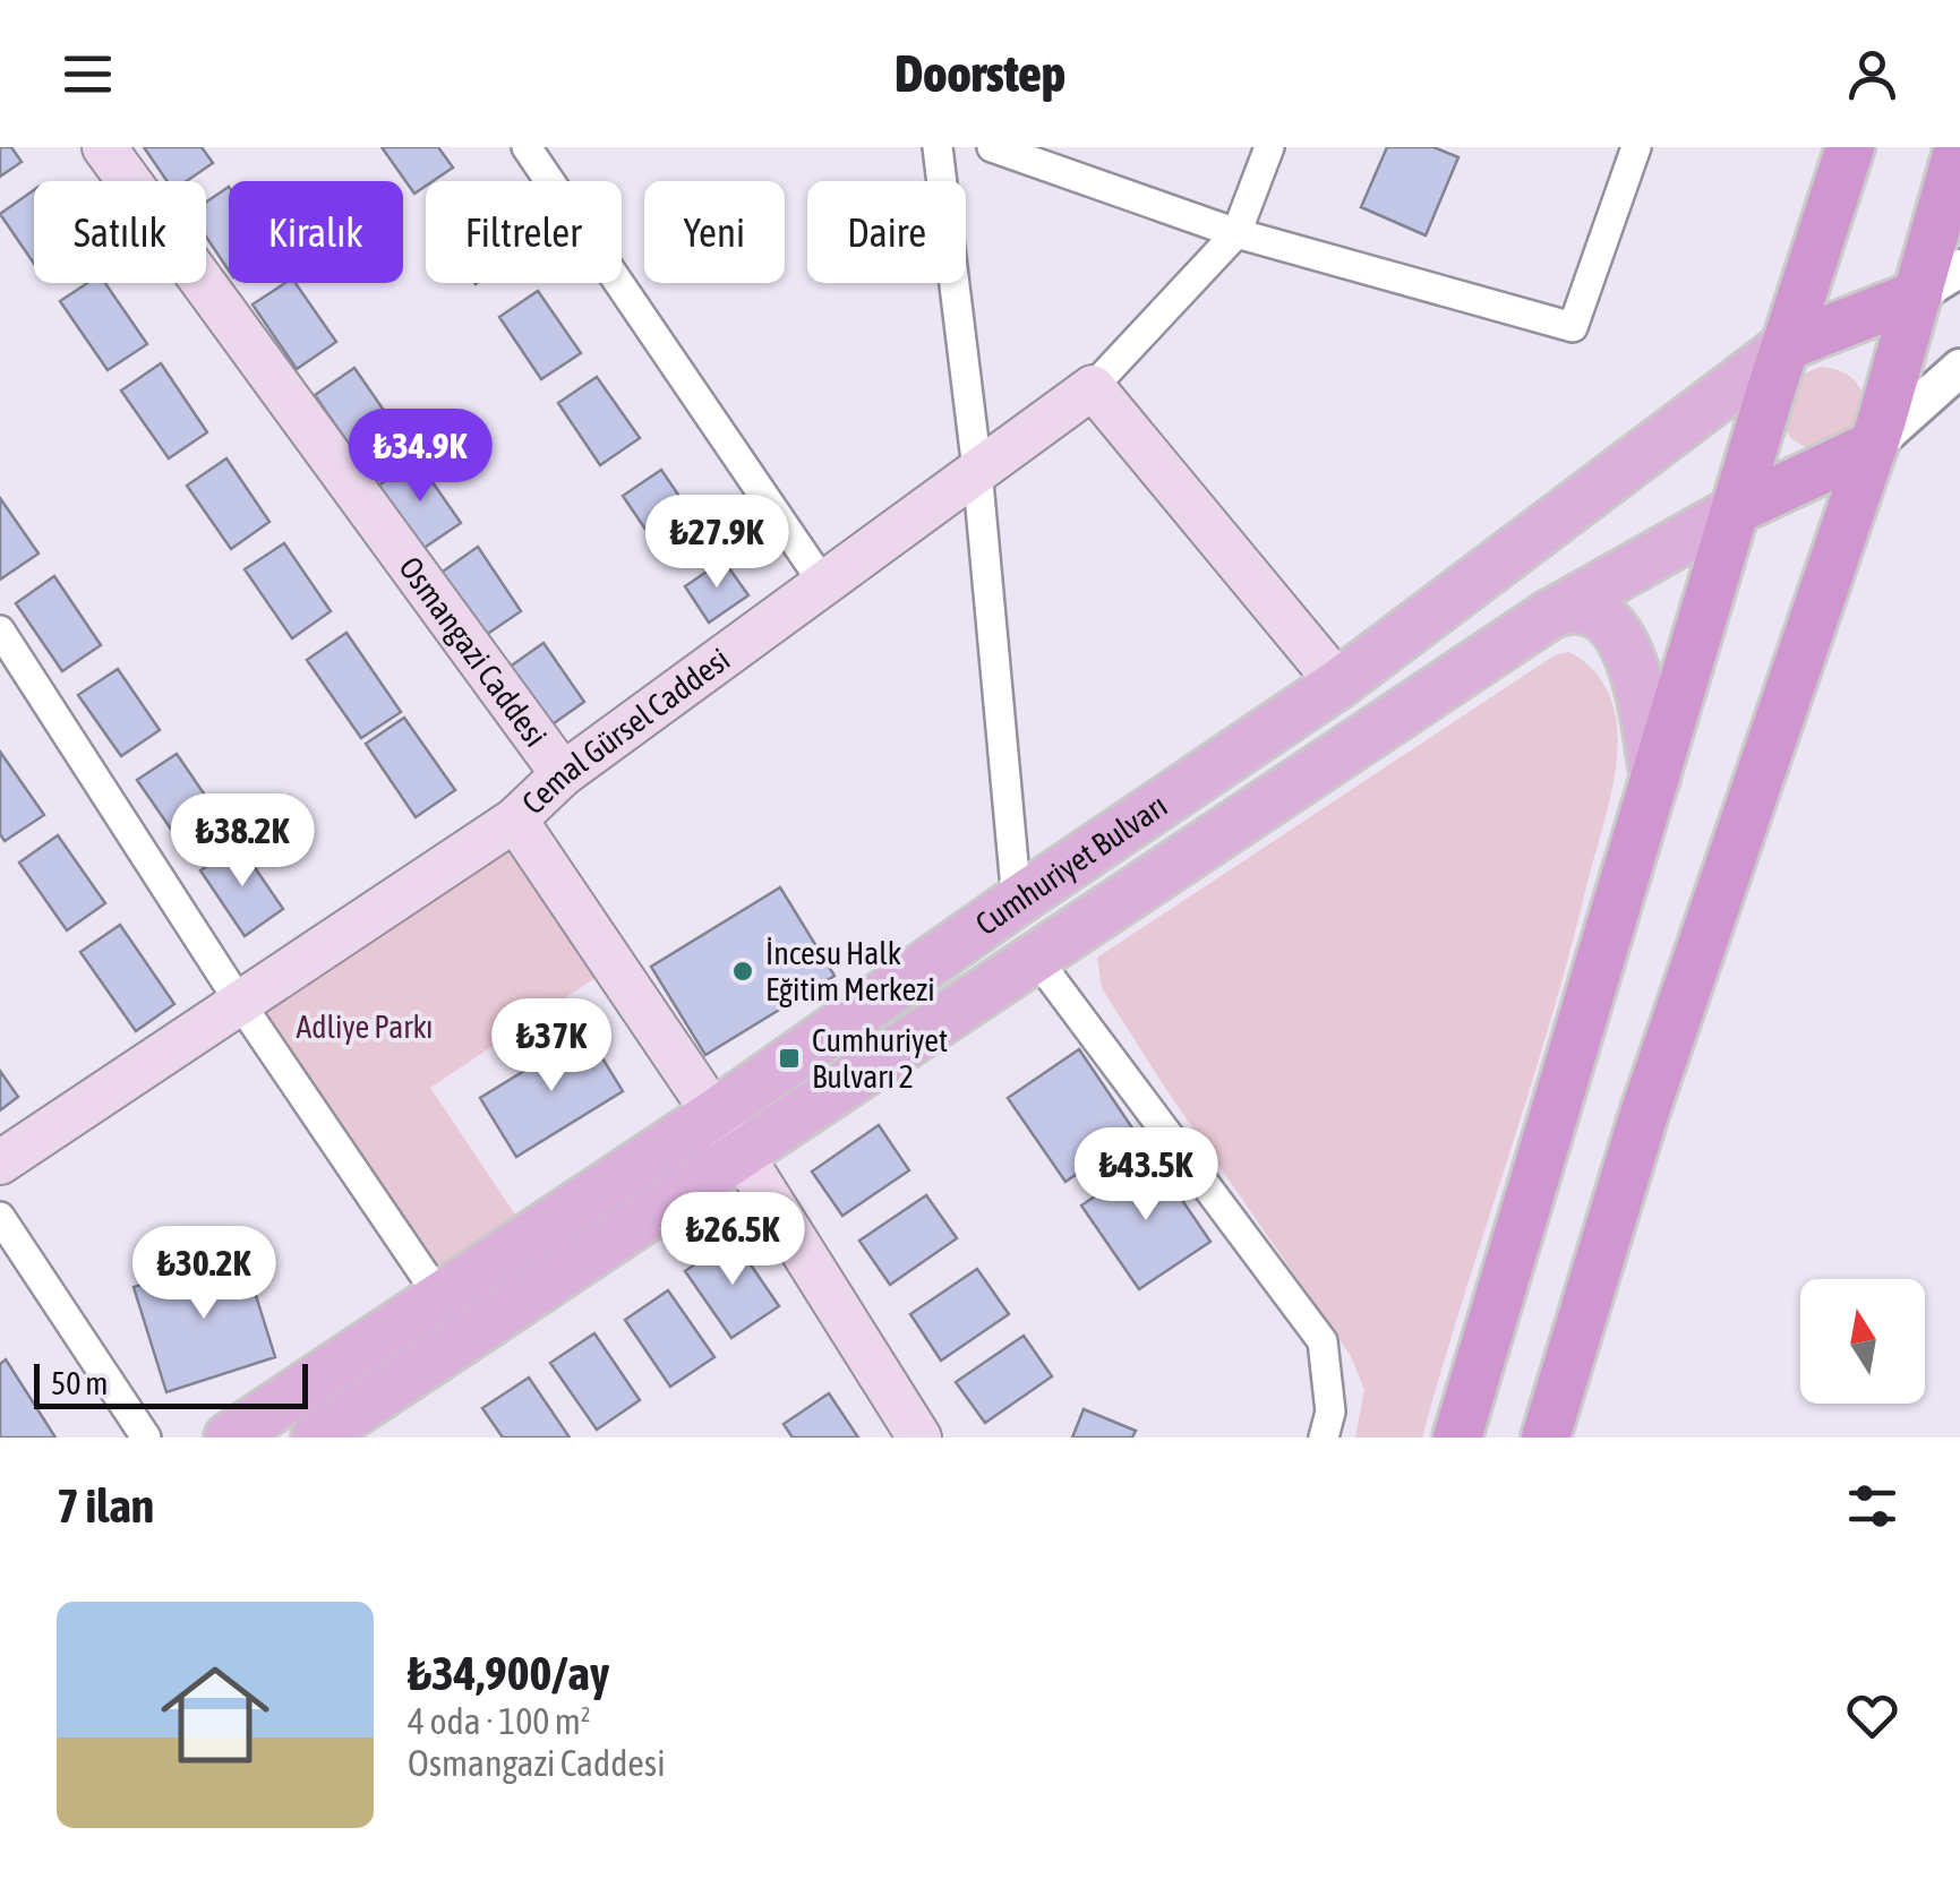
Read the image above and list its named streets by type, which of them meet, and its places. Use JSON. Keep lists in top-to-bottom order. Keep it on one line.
{"streets":{"main road":["Osmangazi Caddesi","Cemal Gürsel Caddesi","Cumhuriyet Bulvarı"]},"crossings":[["Osmangazi Caddesi","Cemal Gürsel Caddesi"]],"parks":["Adliye Parkı"],"places":{"other":["İncesu Halk Eğitim Merkezi"],"transit":["Cumhuriyet Bulvarı 2"]},"scale_bar":"50 m","north":"top","page":{"header":"Doorstep","chip":["Satılık","Kiralık","Filtreler","Yeni","Daire"],"price":["₺34.9K","₺27.9K","₺38.2K","₺37K","₺43.5K","₺26.5K","₺30.2K"],"scale":"50 m","heading":"7 ilan","list":[{"name":"₺34,900/ay","note":"4 oda · 100 m² · Osmangazi Caddesi"}]}}
